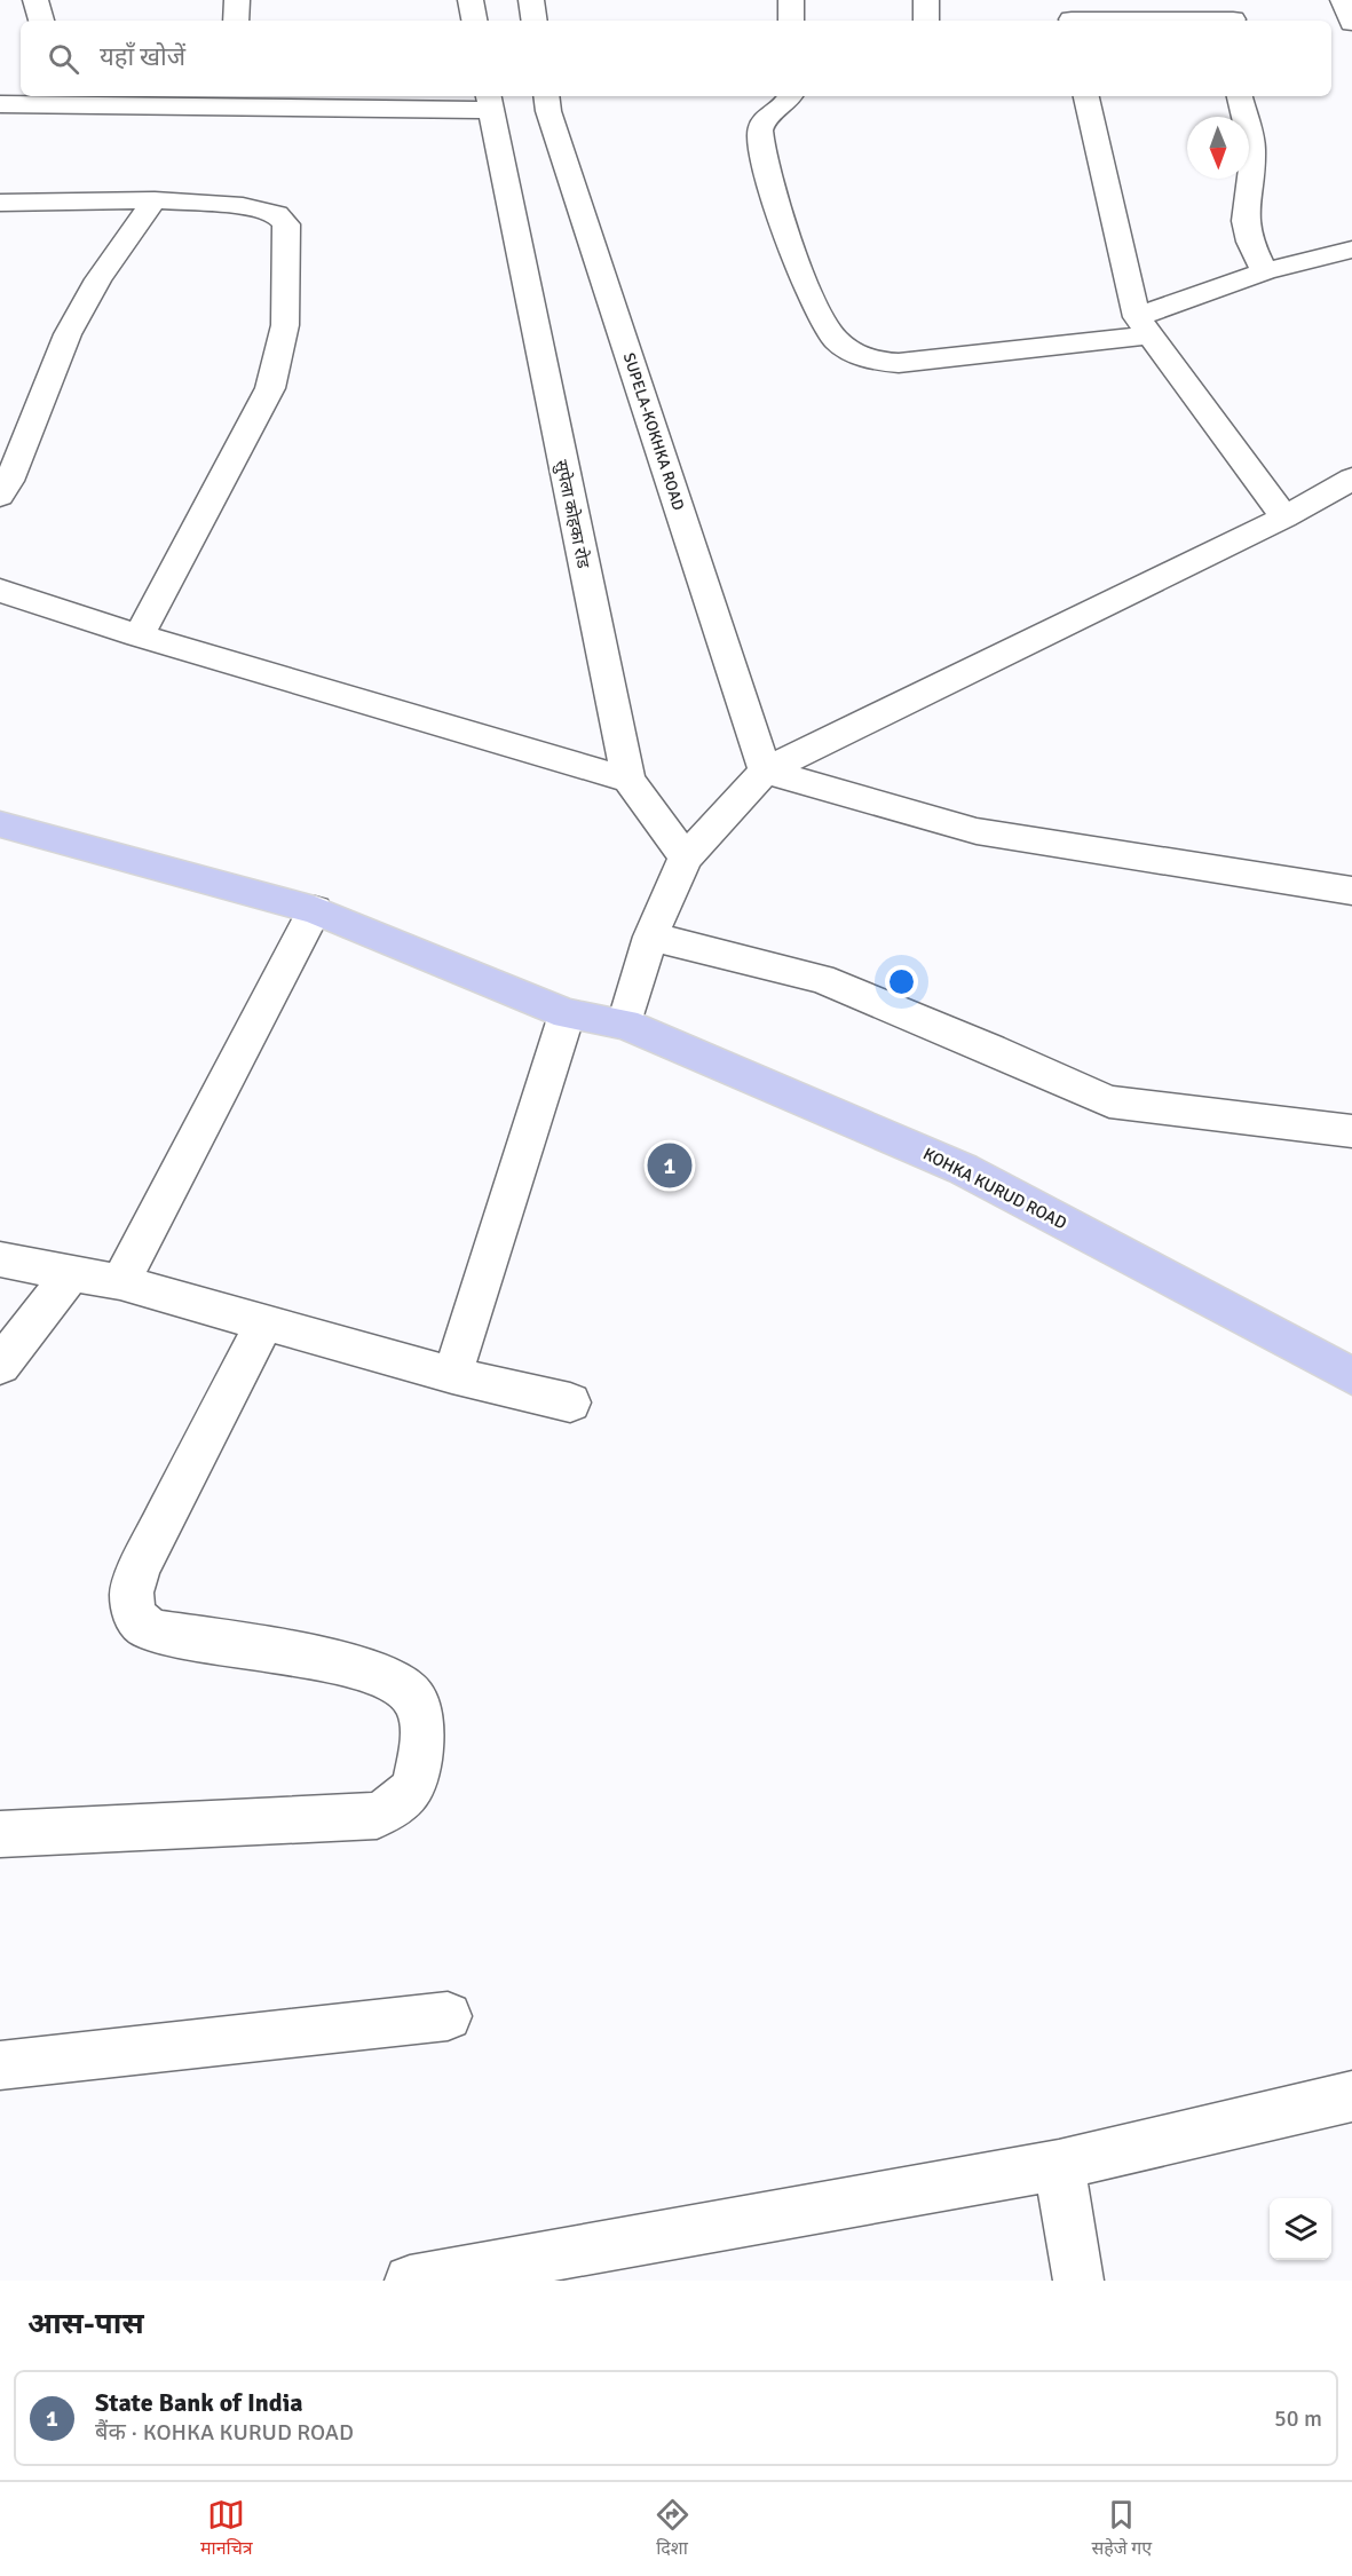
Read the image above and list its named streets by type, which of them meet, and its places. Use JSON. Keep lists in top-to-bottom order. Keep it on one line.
{"streets":{"main road":["KOHKA KURUD ROAD"],"street":["SUPELA-KOKHKA ROAD","सुपेला कोहका रोड"]},"north":"bottom","page":{"search":"यहाँ खोजें","pins":"1","heading":"आस-पास","list":[{"mark":"1","name":"State Bank of India","note":"बैंक · KOHKA KURUD ROAD","value":"50 m"}],"nav":["मानचित्र","दिशा","सहेजे गए"]}}
